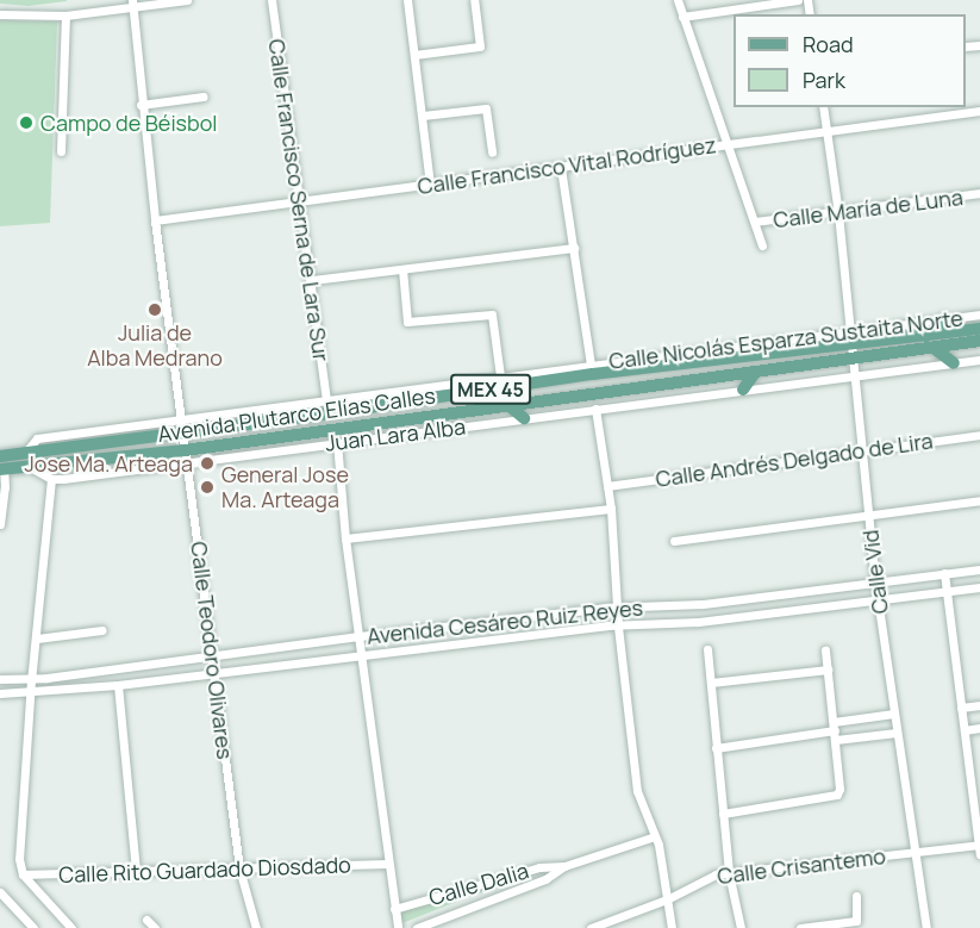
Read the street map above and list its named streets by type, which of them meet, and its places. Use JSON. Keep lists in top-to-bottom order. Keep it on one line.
{"streets":{"main road":["MEX 45","Avenida Plutarco Elías Calles"],"street":["Calle Francisco Vital Rodríguez","Calle Francisco Serna de Lara Sur","Calle María de Luna","Calle Nicolás Esparza Sustaita Norte","Juan Lara Alba","Calle Andrés Delgado de Lira","Calle Vid","Avenida Cesáreo Ruiz Reyes","Calle Teodoro Olivares","Calle Crisantemo","Calle Rito Guardado Diosdado","Calle Dalia"]},"crossings":[["Calle Francisco Vital Rodríguez","Calle Francisco Serna de Lara Sur"],["Calle Francisco Vital Rodríguez","Calle Nicolás Esparza Sustaita Norte"],["Calle Francisco Vital Rodríguez","Calle Vid"],["Calle Francisco Vital Rodríguez","Calle Teodoro Olivares"],["Calle Francisco Serna de Lara Sur","Calle Nicolás Esparza Sustaita Norte"],["Calle María de Luna","Calle Vid"],["Calle Nicolás Esparza Sustaita Norte","Avenida Plutarco Elías Calles"],["Calle Nicolás Esparza Sustaita Norte","Calle Vid"],["Calle Nicolás Esparza Sustaita Norte","Calle Teodoro Olivares"],["Avenida Plutarco Elías Calles","Juan Lara Alba"],["Avenida Plutarco Elías Calles","Calle Vid"],["Avenida Plutarco Elías Calles","Calle Teodoro Olivares"],["Juan Lara Alba","Calle Vid"],["Juan Lara Alba","Calle Teodoro Olivares"],["Calle Andrés Delgado de Lira","Calle Vid"],["Calle Vid","Avenida Cesáreo Ruiz Reyes"],["Calle Vid","Calle Crisantemo"],["Avenida Cesáreo Ruiz Reyes","Calle Teodoro Olivares"],["Calle Teodoro Olivares","Calle Rito Guardado Diosdado"]],"places":["Campo de Béisbol","Julia de Alba Medrano","Jose Ma. Arteaga","General Jose Ma. Arteaga"],"legend":["Road","Park"]}
